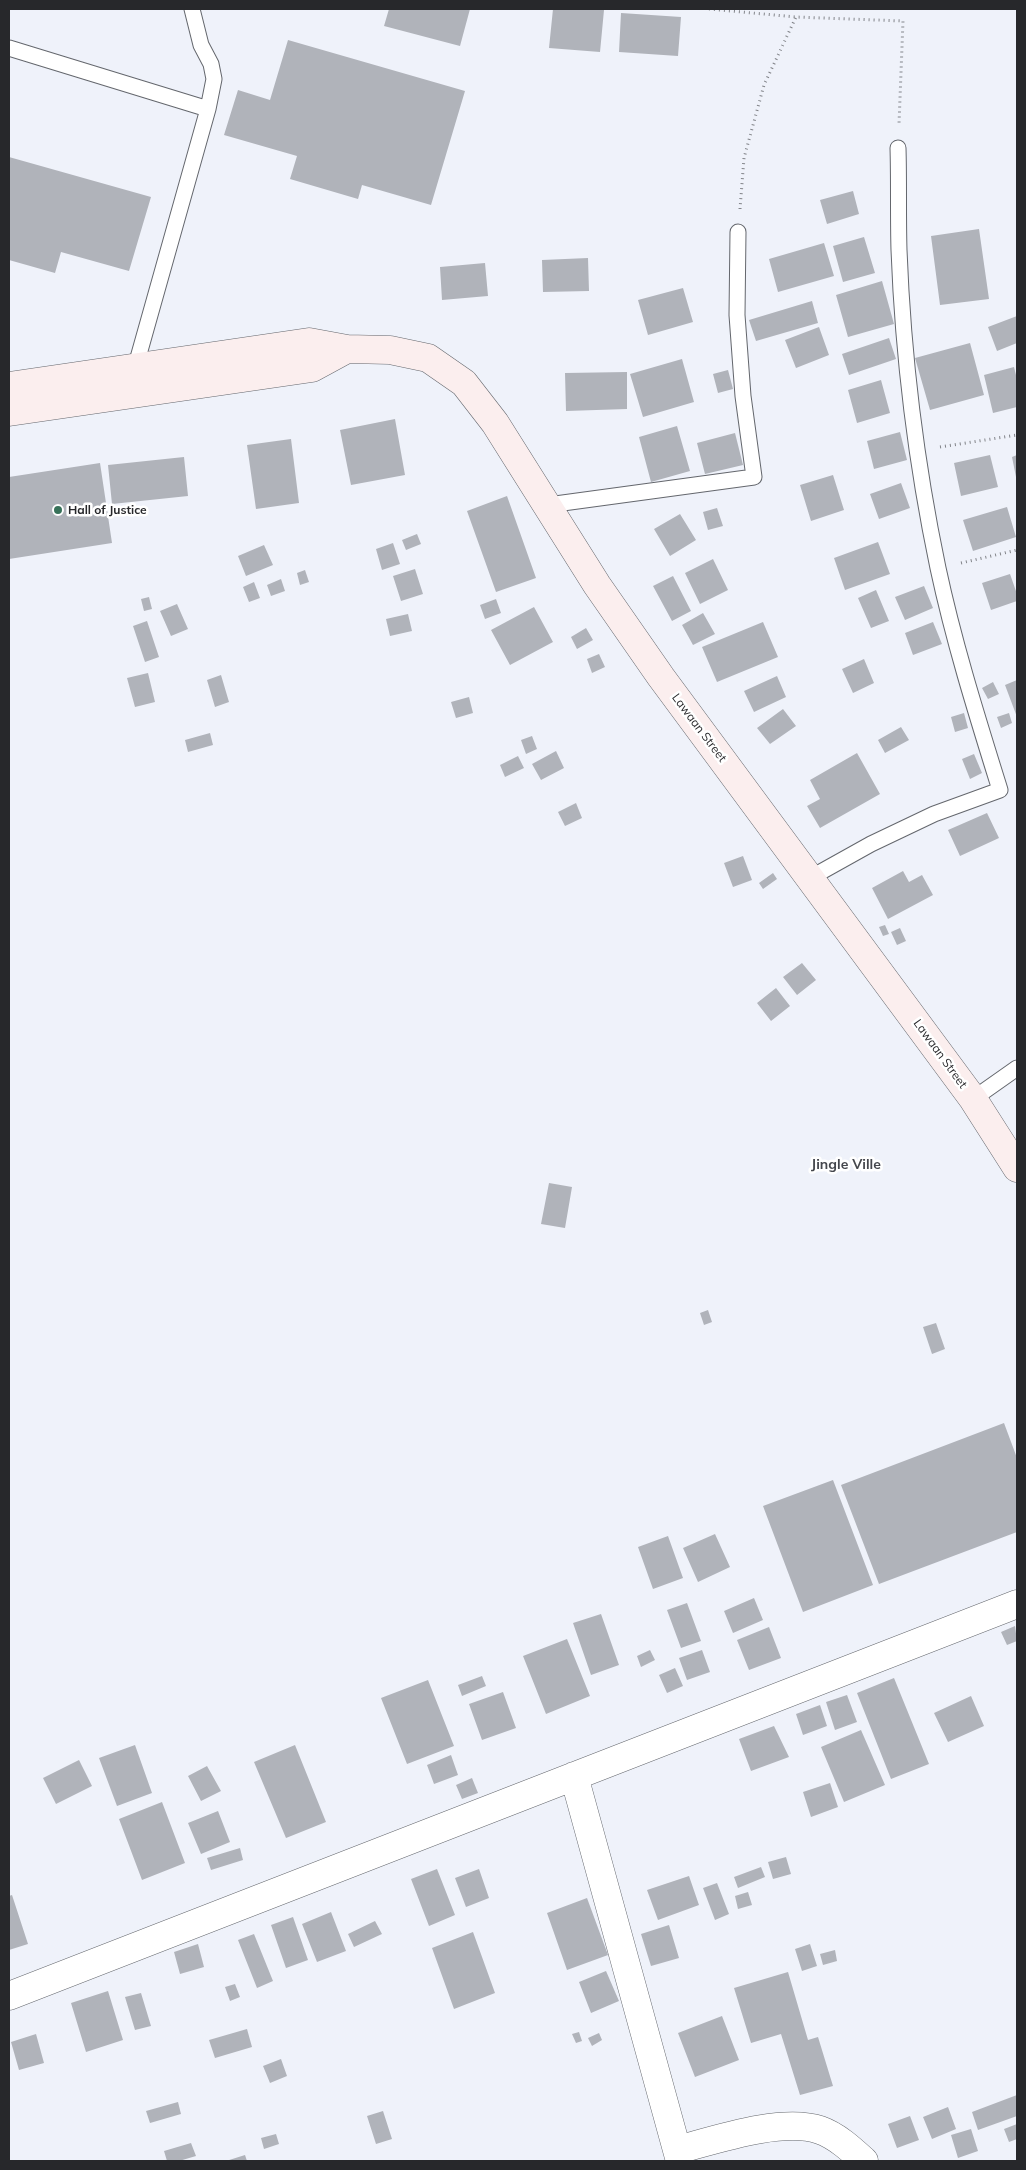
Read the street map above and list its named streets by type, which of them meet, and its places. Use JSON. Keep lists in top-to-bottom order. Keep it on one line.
{"streets":{"street":["Lawaan Street"]},"districts":["Jingle Ville"],"places":["Hall of Justice"]}
